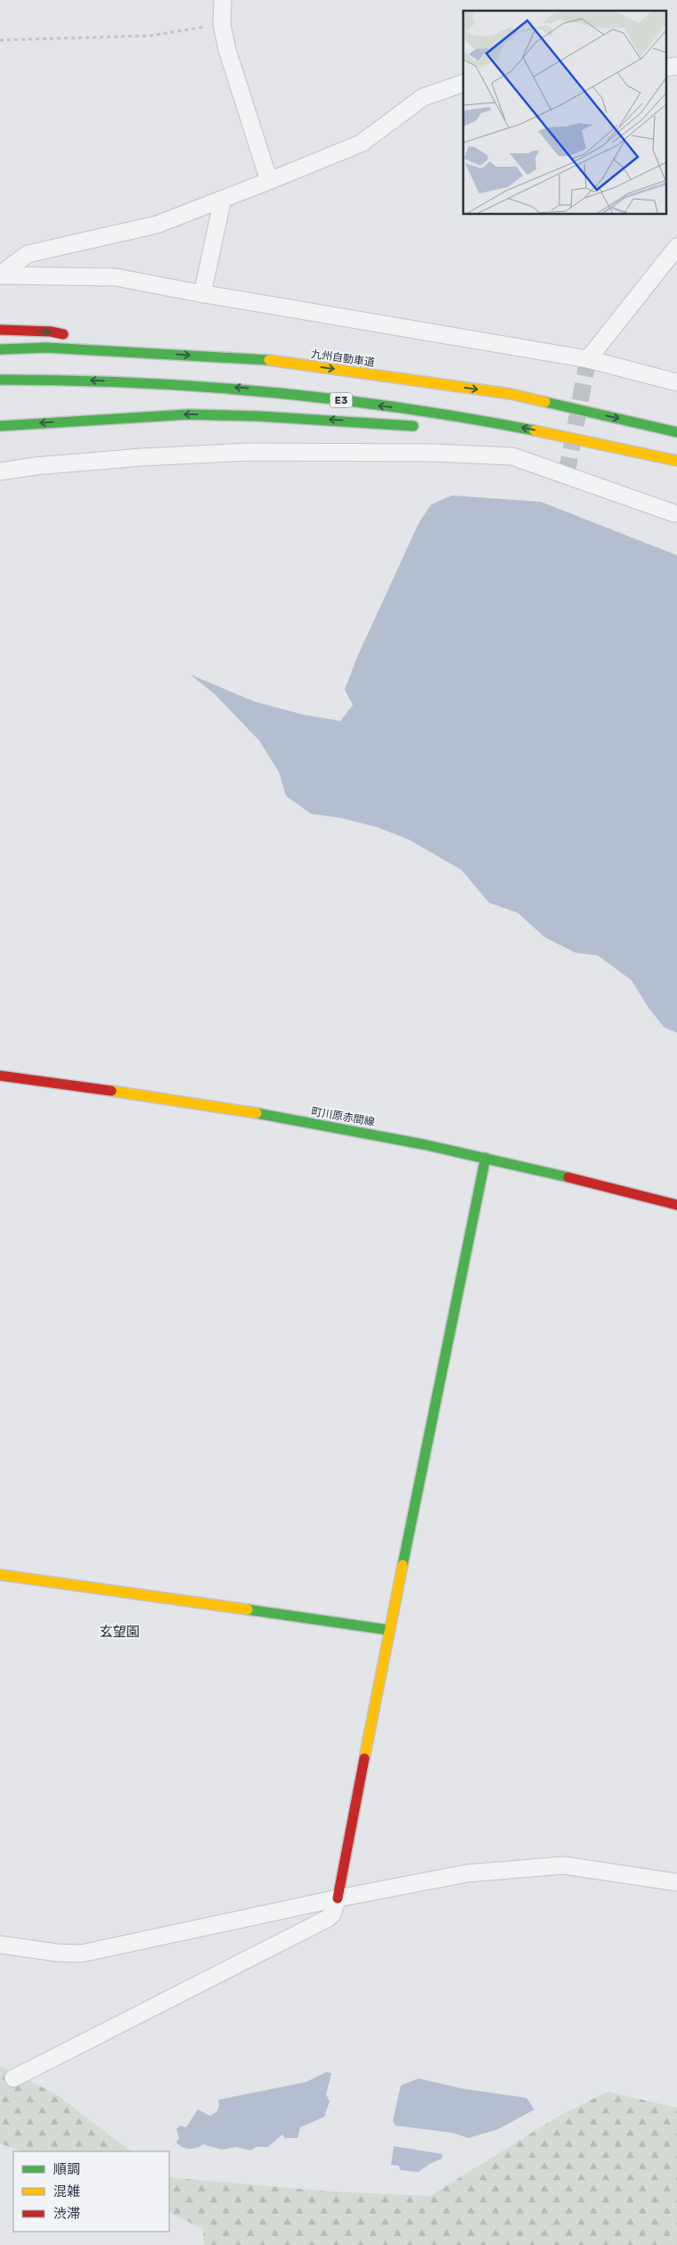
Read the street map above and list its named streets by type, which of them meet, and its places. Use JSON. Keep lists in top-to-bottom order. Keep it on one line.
{"streets":{"main road":["九州自動車道","E3","町川原赤間線"]},"districts":["玄望園"],"legend":["順調","混雑","渋滞"]}
